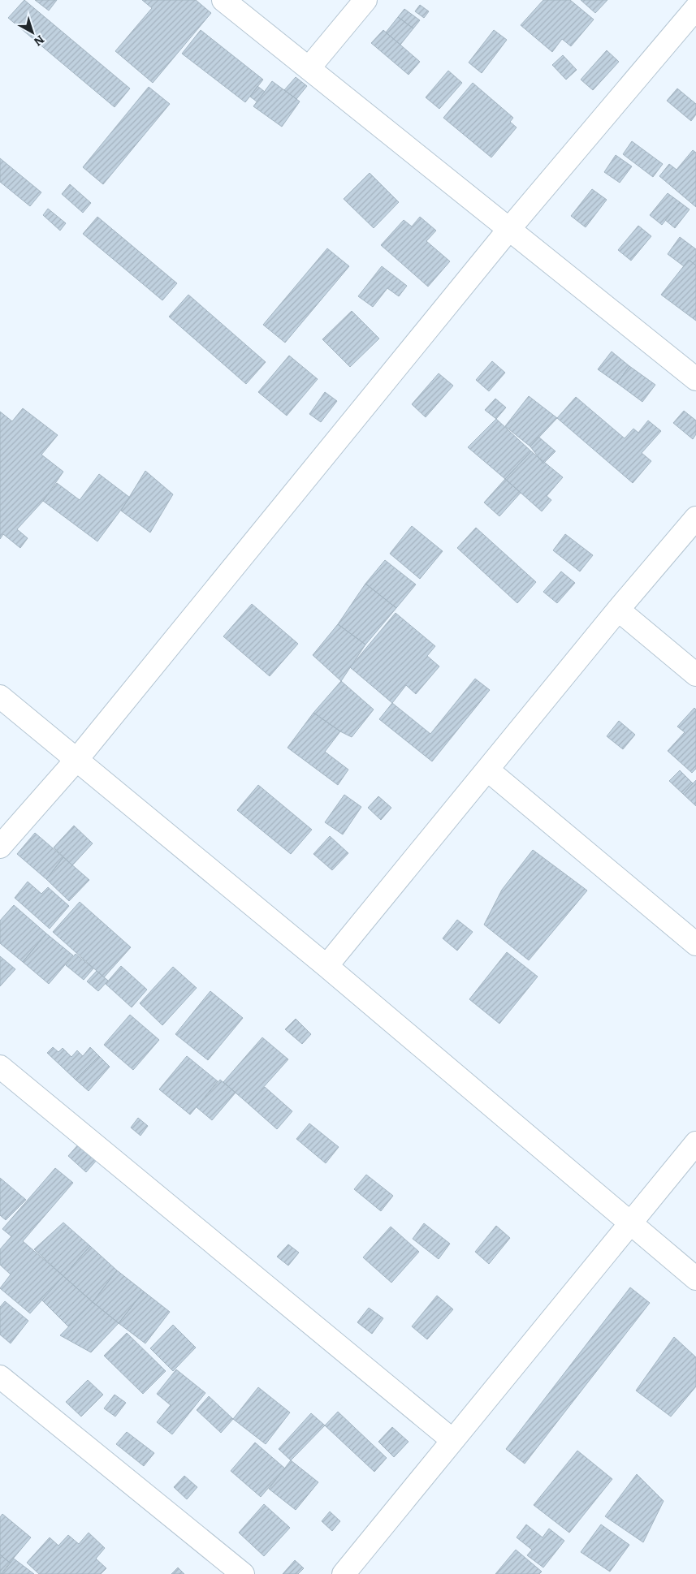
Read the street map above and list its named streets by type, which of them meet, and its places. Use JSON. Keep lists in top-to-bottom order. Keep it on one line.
{"north":"bottom right"}
